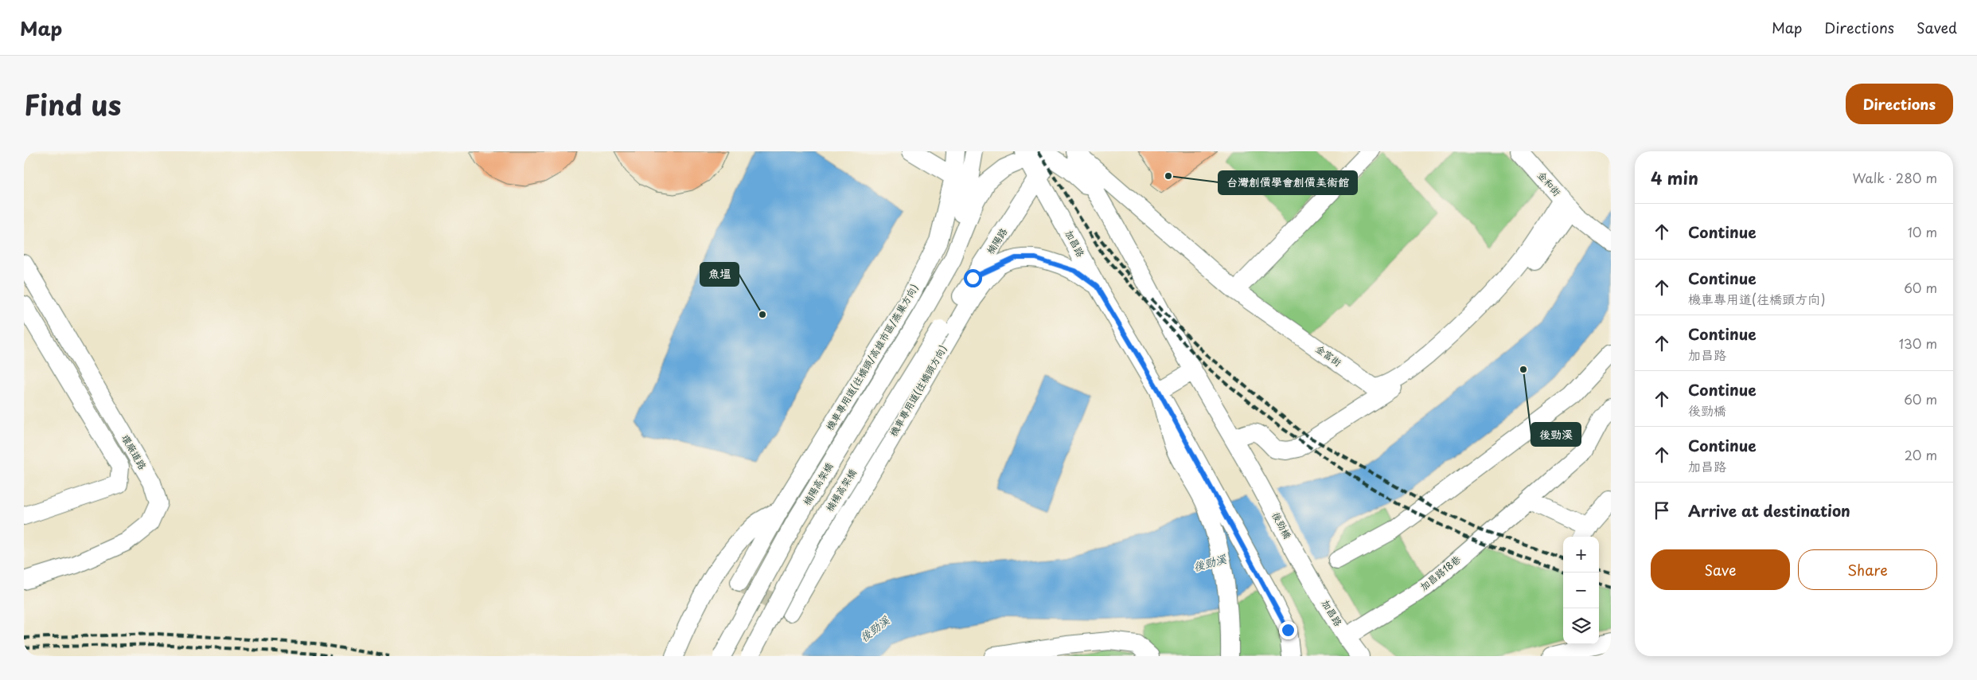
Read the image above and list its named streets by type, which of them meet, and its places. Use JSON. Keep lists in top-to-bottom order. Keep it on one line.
{"streets":{"street":["金和街","楠陽路","加昌路","金富街","機車專用道(往橋頭/高雄市區/燕巢方向)","機車專用道(往橋頭方向)","環廠道路","楠陽高架橋","楠楊高架橋","後勁橋","加昌路18巷"]},"crossings":[["金和街","金富街"],["楠陽路","加昌路"],["楠陽路","楠楊高架橋"],["加昌路","機車專用道(往橋頭方向)"],["加昌路","後勁橋"],["加昌路","加昌路18巷"]],"water":["後勁溪"],"places":["台灣創價學會創價美術館","魚塭","後勁溪"],"page":{"header":"Map","nav":["Map","Directions","Saved"],"title":"Find us","buttons":["Directions",["Save","Share"]],"heading":["4 min","Walk · 280 m"],"list":[["Continue","10 m"],["Continue","機車專用道(往橋頭方向)","60 m"],["Continue","加昌路","130 m"],["Continue","後勁橋","60 m"],["Continue","加昌路","20 m"],"Arrive at destination"],"map_buttons":["+","−"]}}
